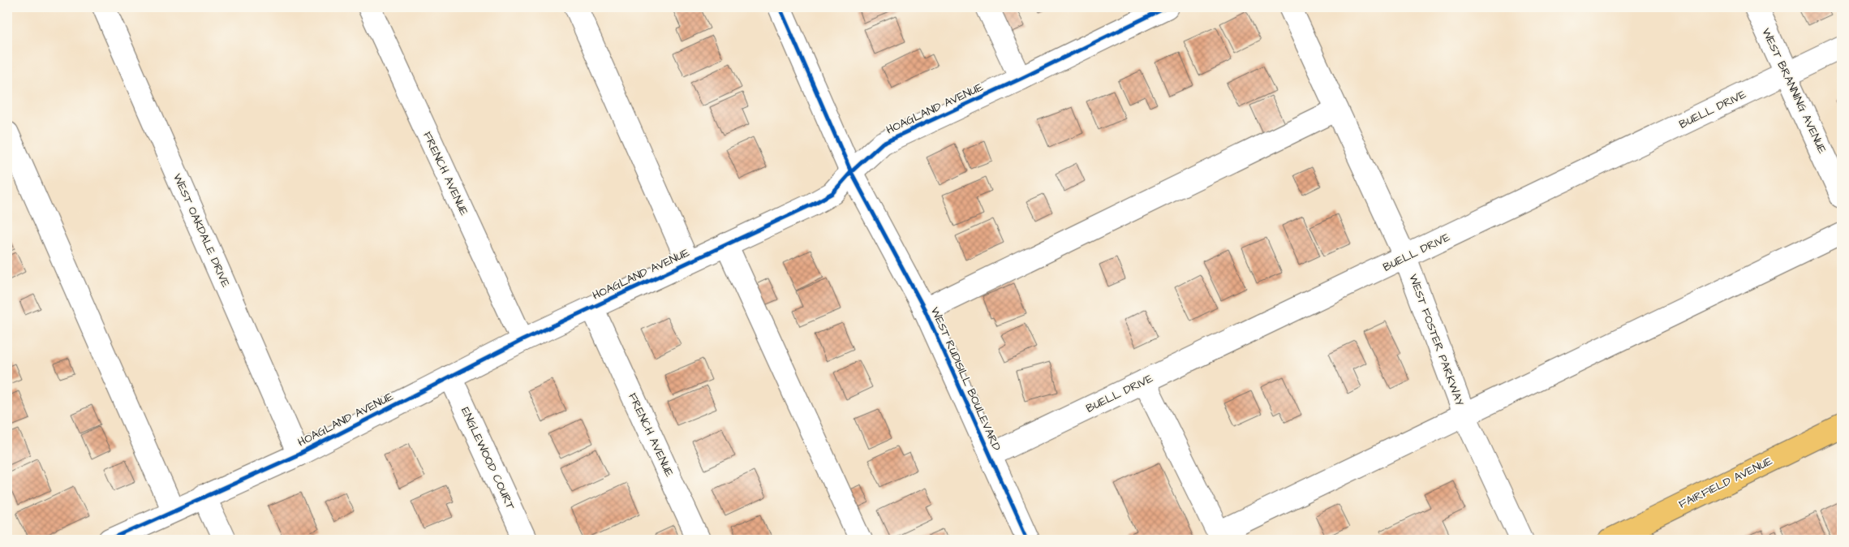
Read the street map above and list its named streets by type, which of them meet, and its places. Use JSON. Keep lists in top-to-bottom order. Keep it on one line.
{"streets":{"main road":["FAIRFIELD AVENUE"],"street":["WEST BRANNING AVENUE","HOAGLAND AVENUE","BUELL DRIVE","FRENCH AVENUE","WEST OAKDALE DRIVE","WEST FOSTER PARKWAY","WEST RUDISILL BOULEVARD","ENGLEWOOD COURT"]},"crossings":[["WEST BRANNING AVENUE","BUELL DRIVE"],["HOAGLAND AVENUE","FRENCH AVENUE"],["HOAGLAND AVENUE","WEST OAKDALE DRIVE"],["HOAGLAND AVENUE","WEST RUDISILL BOULEVARD"],["HOAGLAND AVENUE","ENGLEWOOD COURT"],["BUELL DRIVE","WEST FOSTER PARKWAY"],["BUELL DRIVE","WEST RUDISILL BOULEVARD"]]}
